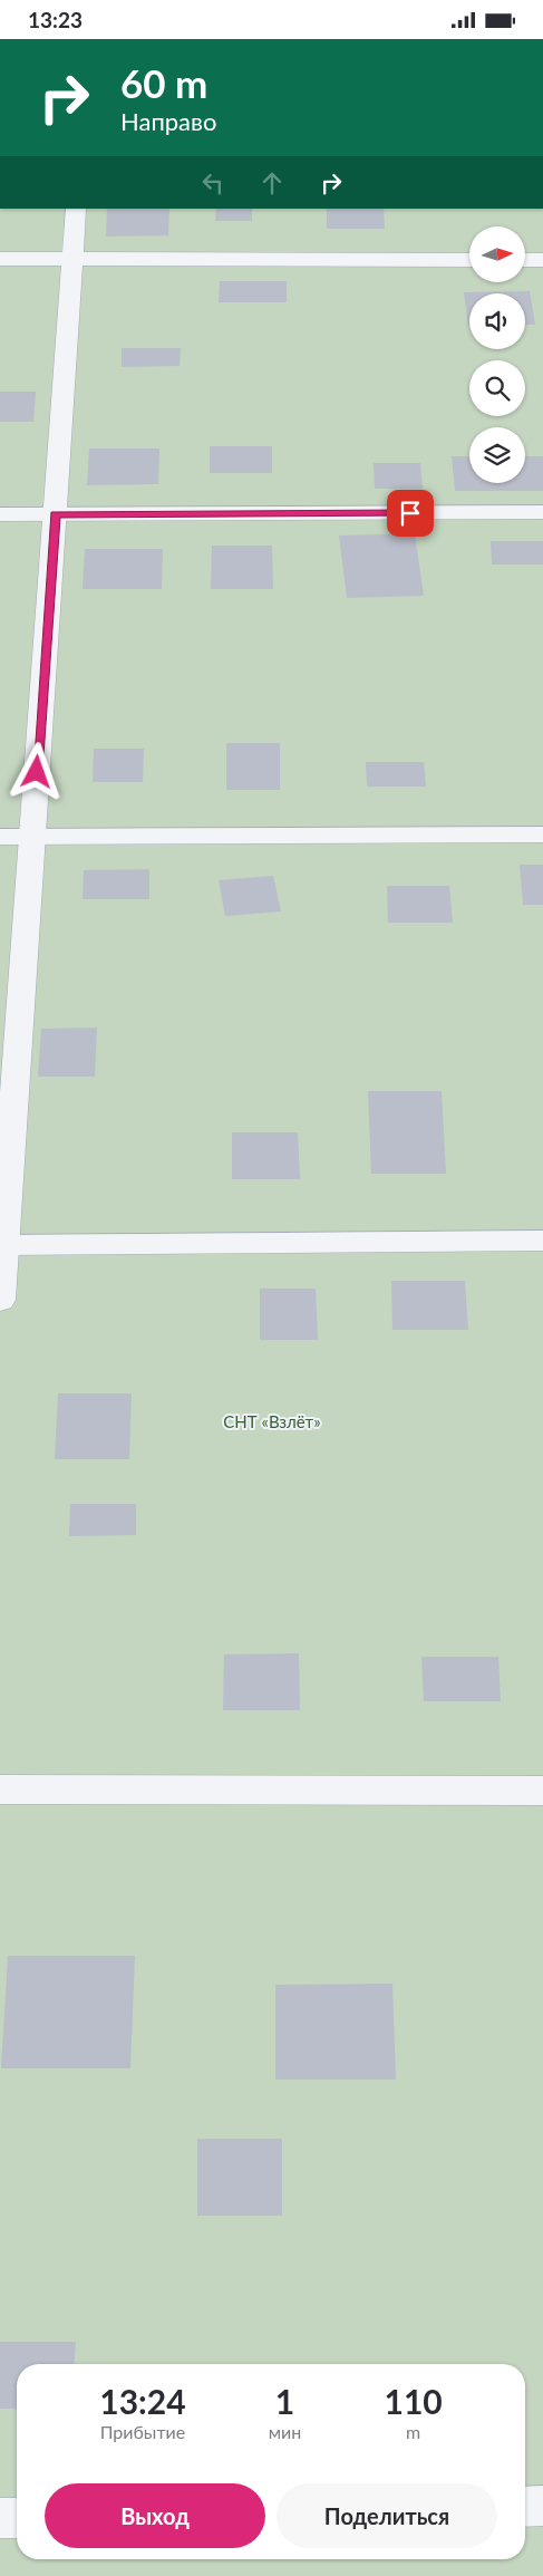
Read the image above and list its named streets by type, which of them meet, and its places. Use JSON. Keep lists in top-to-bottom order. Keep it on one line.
{"parks":["СНТ «Взлёт»"],"north":"right","page":{"status":"13:23","turn":["60 m","Направо"],"eta":["13:24","Прибытие","1","мин","110","m"],"buttons":["Выход","Поделиться"]}}
